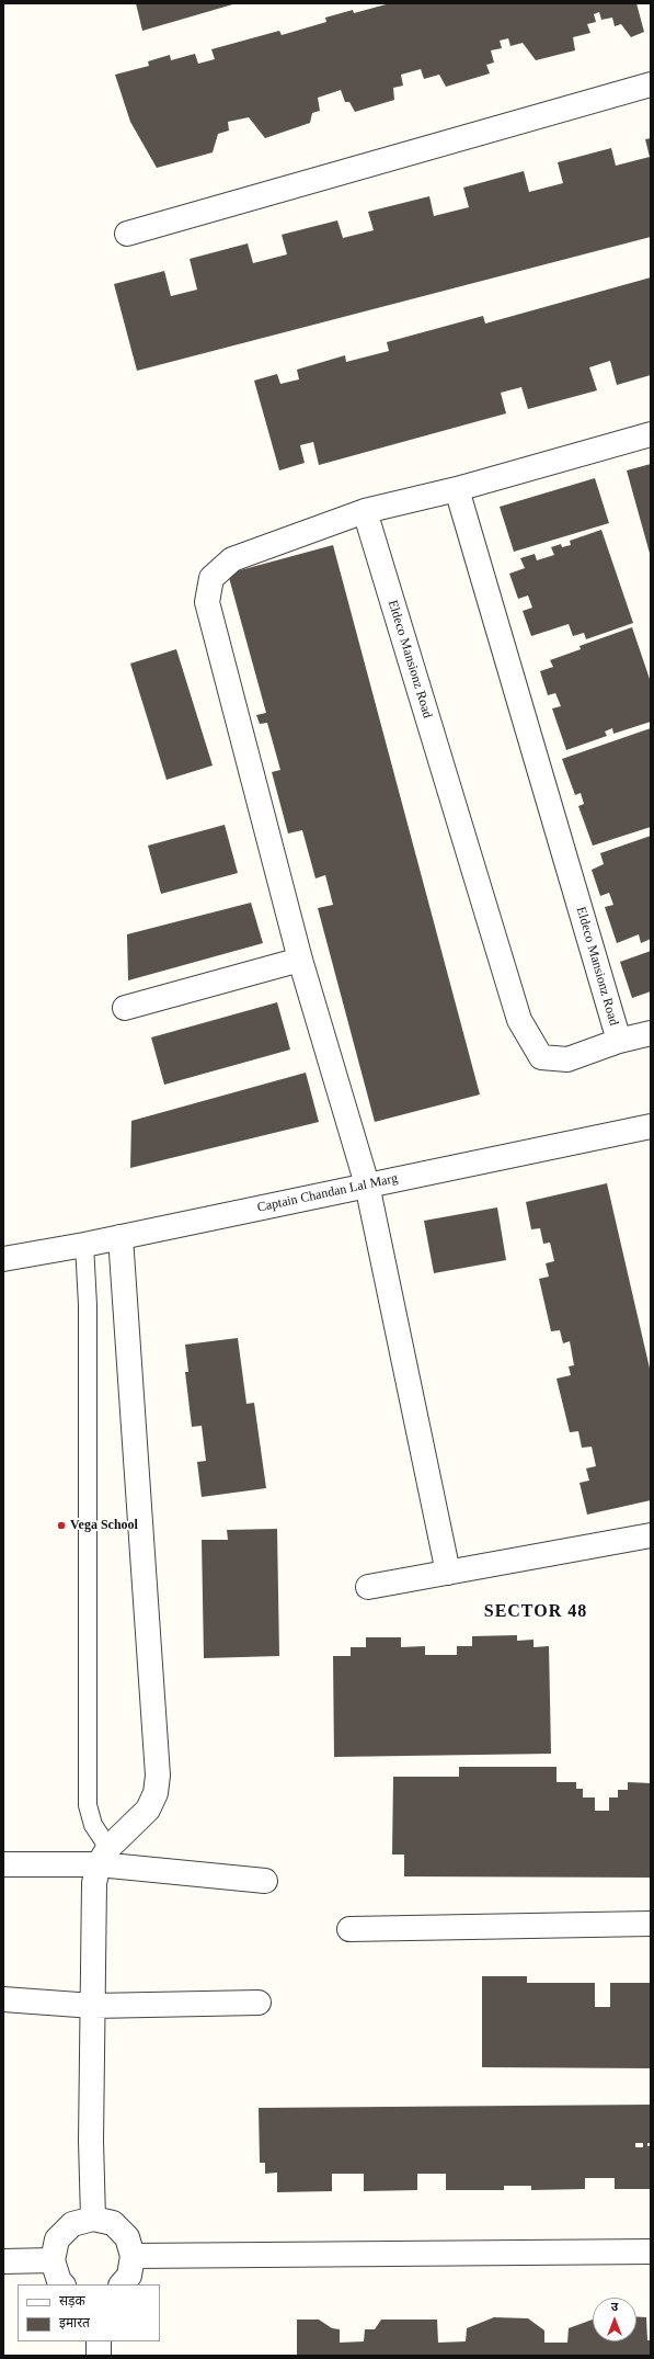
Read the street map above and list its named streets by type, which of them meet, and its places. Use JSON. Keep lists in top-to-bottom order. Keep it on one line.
{"streets":{"street":["Eldeco Mansionz Road","Captain Chandan Lal Marg"]},"districts":["SECTOR 48"],"places":["Vega School"],"legend":["सड़क","इमारत"],"north":"top"}
